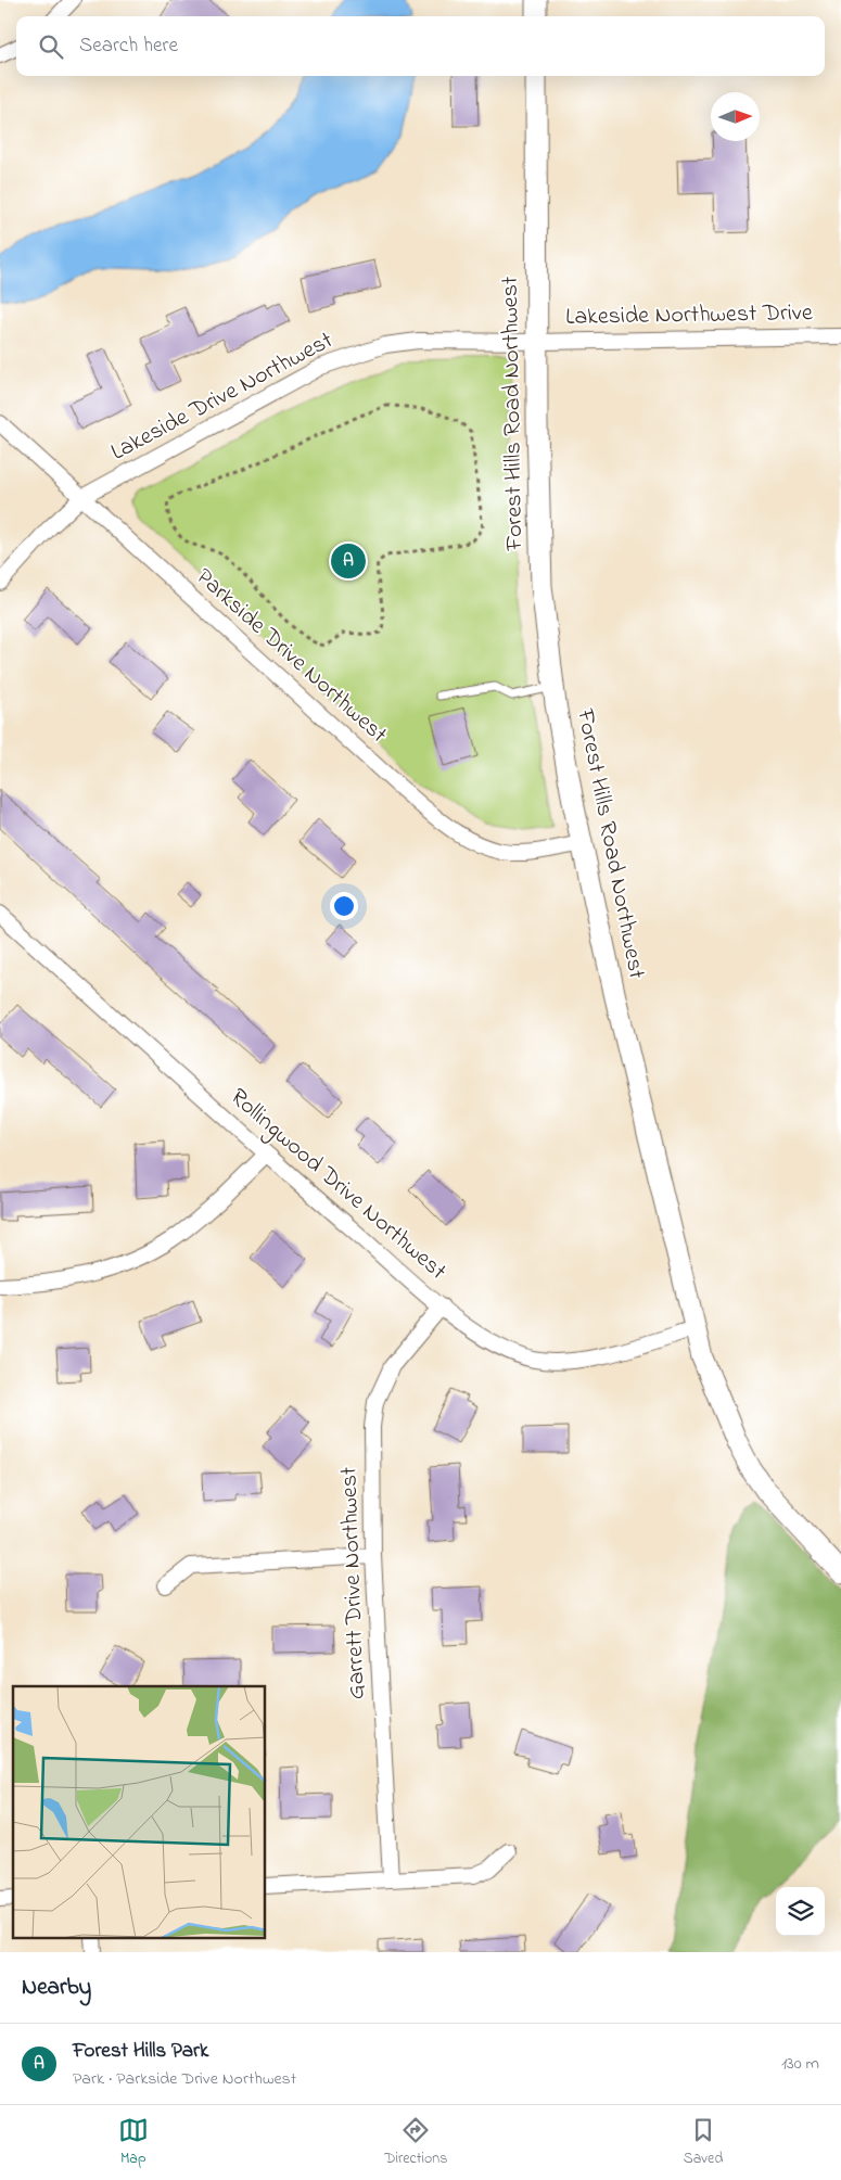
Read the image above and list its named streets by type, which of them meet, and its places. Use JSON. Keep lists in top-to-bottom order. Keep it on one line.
{"streets":{"main road":["Forest Hills Road Northwest"],"street":["Lakeside Northwest Drive","Lakeside Drive Northwest","Parkside Drive Northwest","Rollingwood Drive Northwest","Garrett Drive Northwest"]},"crossings":[["Lakeside Northwest Drive","Lakeside Drive Northwest"],["Lakeside Northwest Drive","Forest Hills Road Northwest"],["Lakeside Drive Northwest","Forest Hills Road Northwest"],["Lakeside Drive Northwest","Parkside Drive Northwest"],["Forest Hills Road Northwest","Parkside Drive Northwest"],["Forest Hills Road Northwest","Rollingwood Drive Northwest"],["Rollingwood Drive Northwest","Garrett Drive Northwest"]],"north":"right","page":{"search":"Search here","pins":"A","heading":"Nearby","list":[{"mark":"A","name":"Forest Hills Park","note":"Park · Parkside Drive Northwest","value":"130 m"}],"nav":["Map","Directions","Saved"]}}
